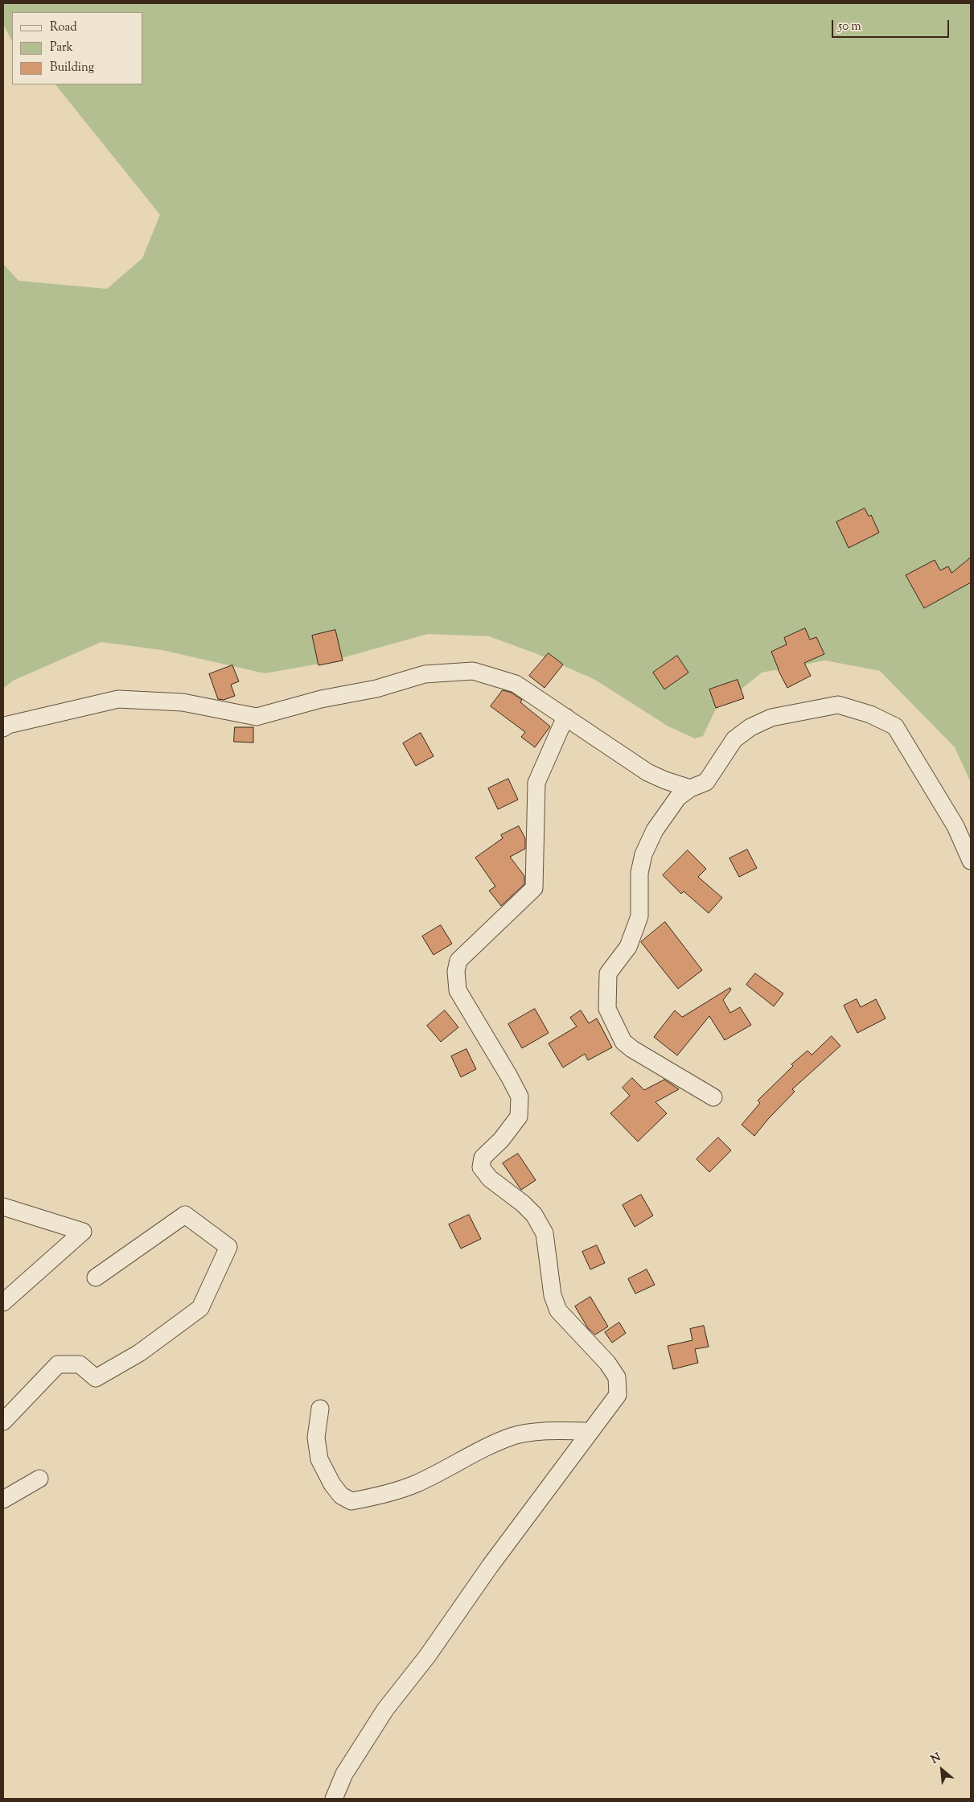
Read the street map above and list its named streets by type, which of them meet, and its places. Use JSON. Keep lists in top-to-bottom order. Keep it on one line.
{"legend":["Road","Park","Building"],"scale_bar":"50 m","north":"top left"}
